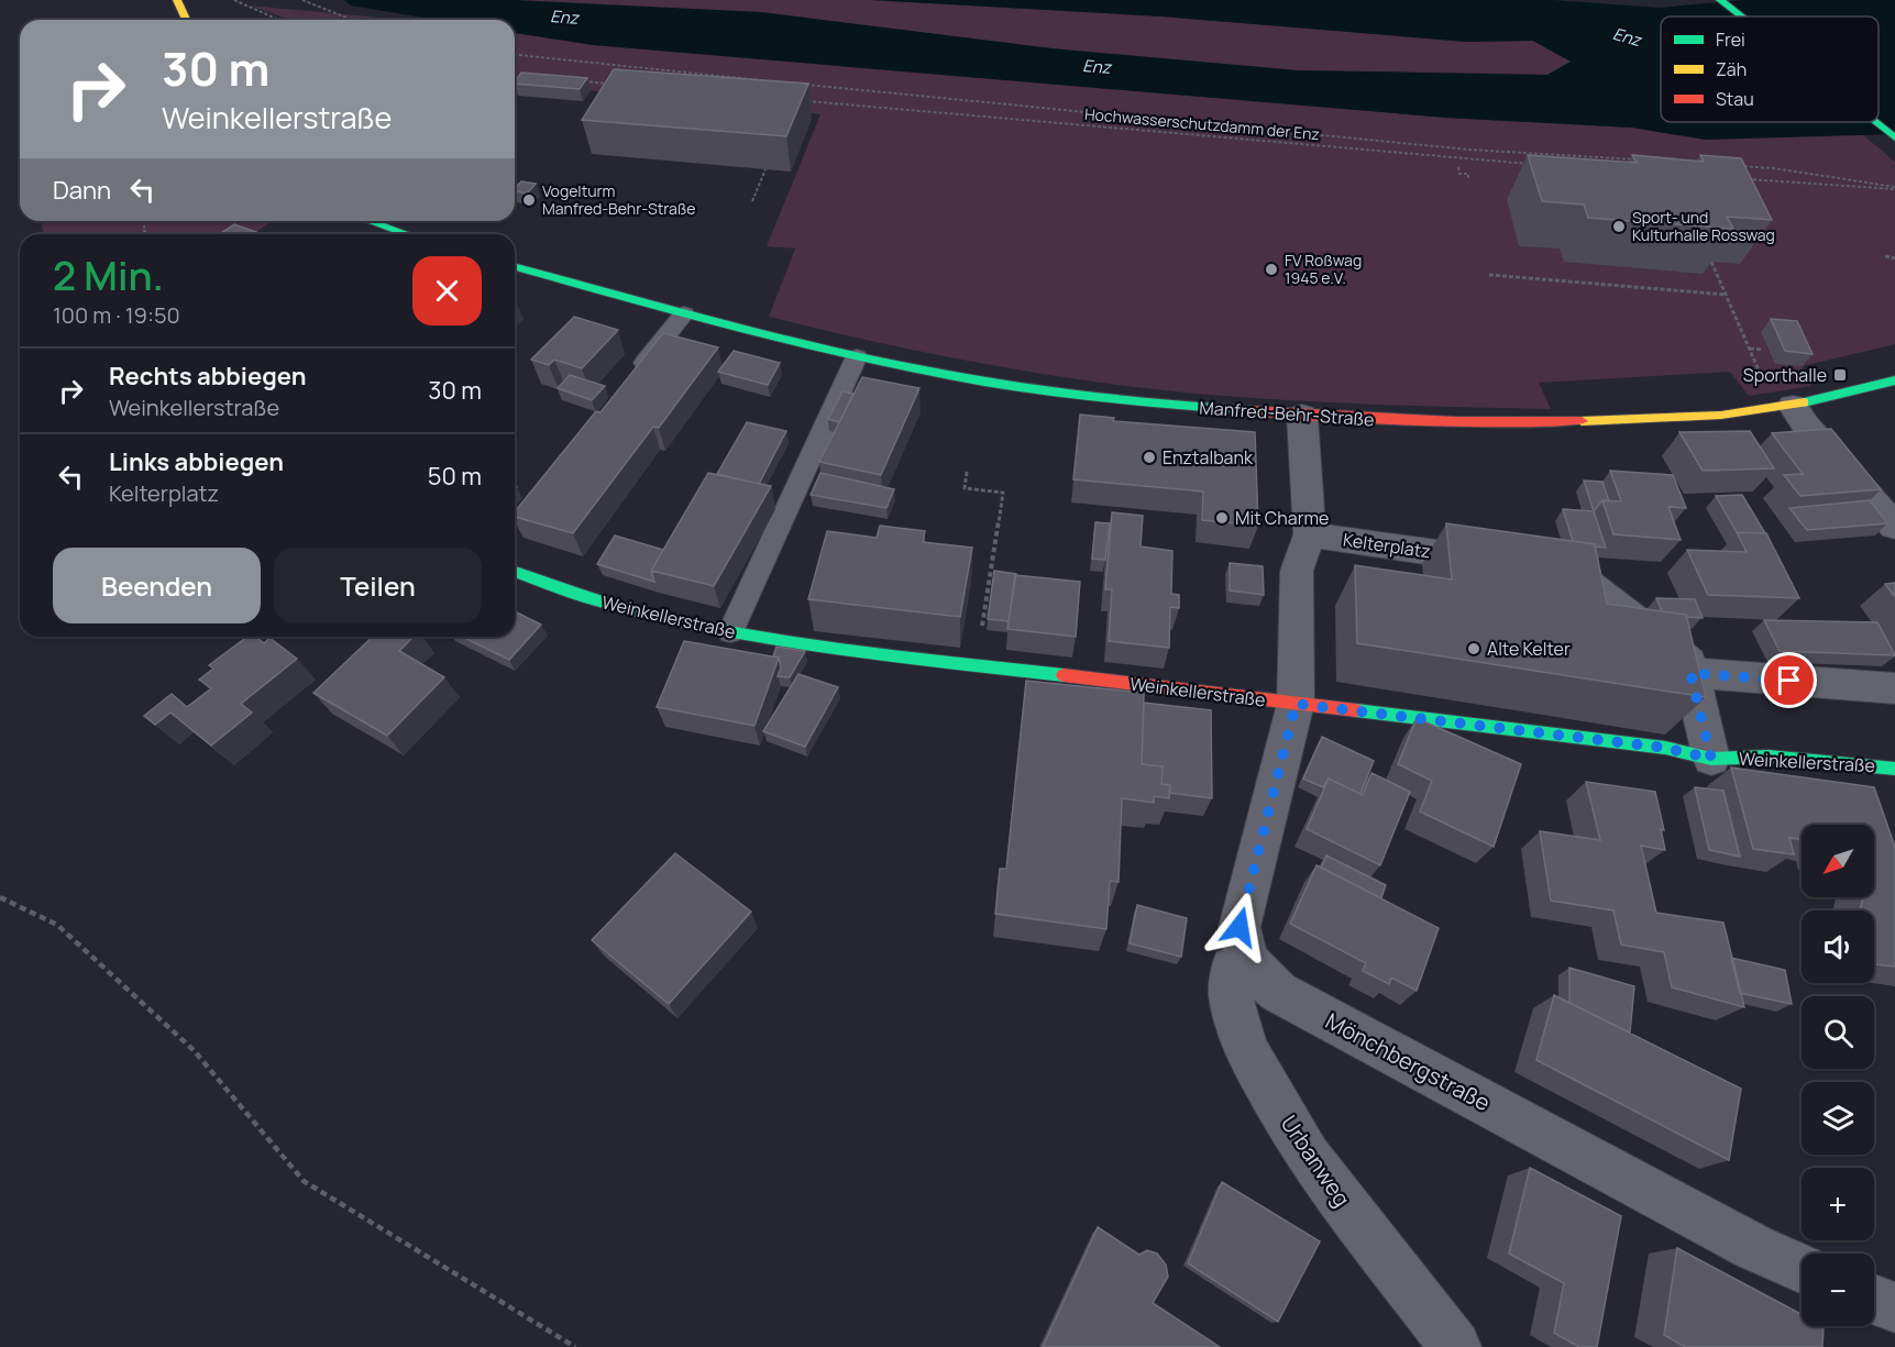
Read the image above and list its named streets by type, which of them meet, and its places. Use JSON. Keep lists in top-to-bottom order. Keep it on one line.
{"streets":{"street":["Manfred-Behr-Straße","Kelterplatz","Weinkellerstraße","Mönchbergstraße","Urbanweg"],"path":["Hochwasserschutzdamm der Enz"]},"crossings":[["Kelterplatz","Weinkellerstraße"],["Weinkellerstraße","Mönchbergstraße"],["Mönchbergstraße","Urbanweg"]],"water":["Enz"],"places":{"other":["Vogelturm Manfred-Behr-Straße","Sport- und Kulturhalle Rosswag","FV Roßwag 1945 e.V.","Enztalbank","Mit Charme","Alte Kelter"],"transit":["Sporthalle"]},"legend":["Frei","Zäh","Stau"],"north":"bottom left","page":{"turn":["30 m","Weinkellerstraße"],"then":"Dann","heading":["2 Min.","100 m · 19:50"],"list":[{"name":"Rechts abbiegen","note":"Weinkellerstraße","value":"30 m"},{"name":"Links abbiegen","note":"Kelterplatz","value":"50 m"}],"buttons":["Beenden","Teilen"],"map_buttons":["+","−"]}}
